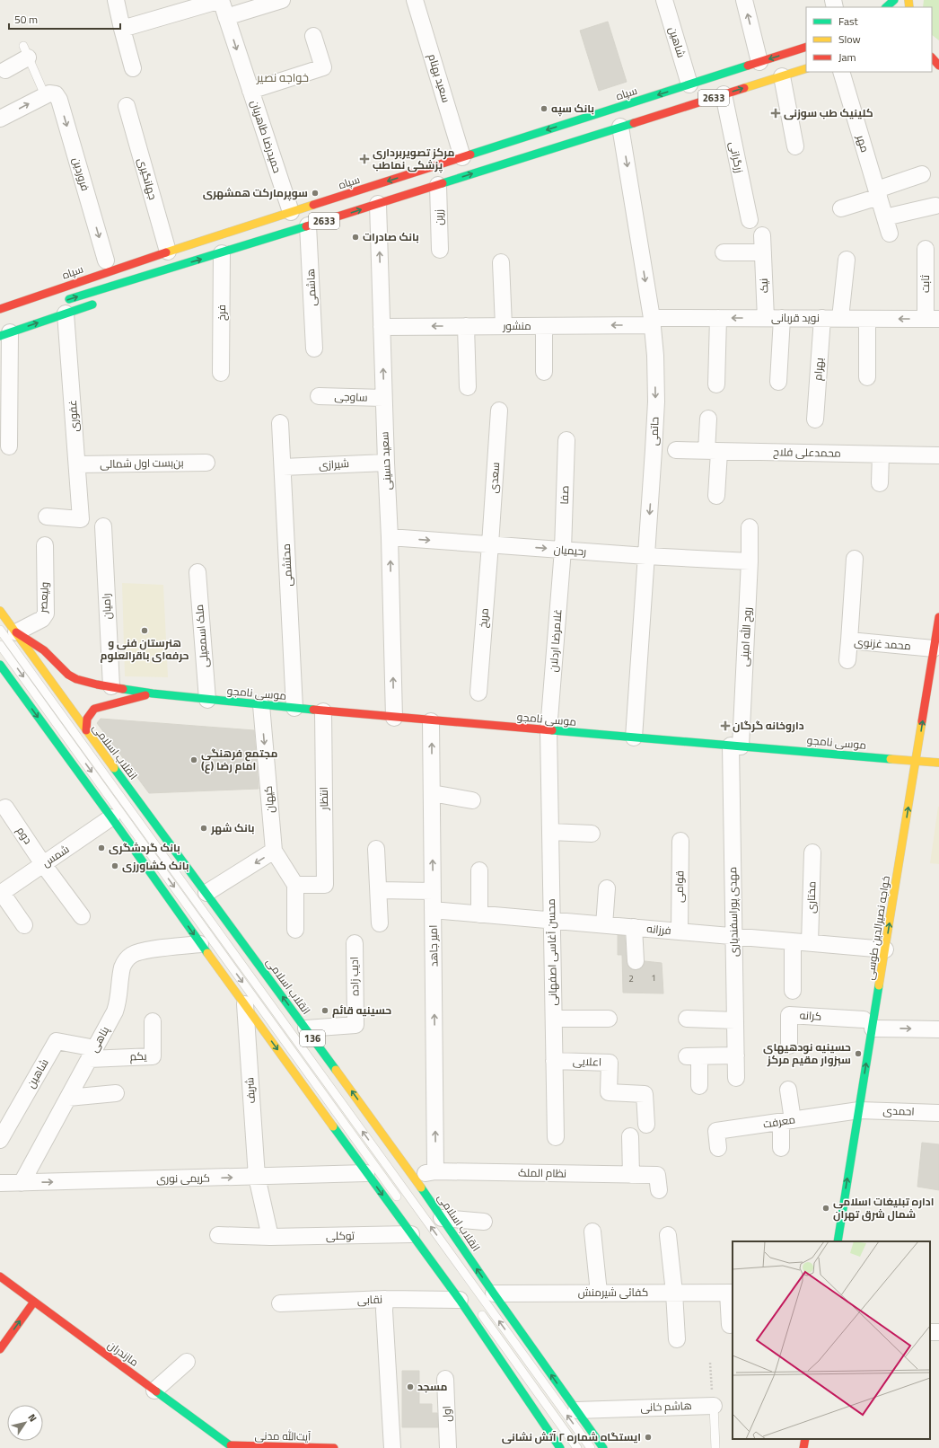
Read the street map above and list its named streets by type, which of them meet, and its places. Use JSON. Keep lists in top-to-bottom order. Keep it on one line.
{"streets":{"main road":["سپاه","2633","موسی نامجو","انقلاب اسلامی","خواجه نصیرالدین طوسی","136","مازندران","آیت‌الله مدنی"],"street":["شاهین","سعید بهنام","حمیدرضا طاهریان","مهر","زرگرانی","فروردین","جهانگیری","زرین","ثابت","نیک","هاشمی","فرخ","نوید قربانی","منشور","بهرام","ساوجی","غفوری","حاتمی","محمدعلی فلاح","سعید حسینی","بن‌بست اول شمالی","شیرازی","سعدی","صفا","رحیمیان","محتشمی","ولیعصر","رامیان","مریخ","ملک اسمعیلی","روح الله امینی","غلامرضا اردلان","محمد غزنوی","انتظار","کیهان","دوم","شمس","قوامی","مختاری","مهدی پوراسفندیاری","فرزانه","امیر جاهد","محسن آغاسی اصفهانی","ادیب زاده","کرانه","پناهی","یکم","اعلایی","شریف","احمدی","معرفت","نظام الملک","کریمی نوری","توکلی","کفائی شیرمنش","نقابی","هاشم خانی","اول"]},"crossings":[["شاهین","سپاه"],["شاهین","پناهی"],["شاهین","یکم"],["سعید بهنام","سپاه"],["سپاه","2633"],["سپاه","حمیدرضا طاهریان"],["سپاه","جهانگیری"],["2633","زرگرانی"],["2633","فروردین"],["2633","جهانگیری"],["2633","زرین"],["2633","هاشمی"],["2633","فرخ"],["2633","غفوری"],["2633","حاتمی"],["2633","سعید حسینی"],["ثابت","نوید قربانی"],["نیک","نوید قربانی"],["نوید قربانی","منشور"],["نوید قربانی","بهرام"],["نوید قربانی","حاتمی"],["منشور","حاتمی"],["منشور","سعید حسینی"],["ساوجی","سعید حسینی"],["غفوری","بن‌بست اول شمالی"],["حاتمی","رحیمیان"],["حاتمی","موسی نامجو"],["سعید حسینی","شیرازی"],["سعید حسینی","رحیمیان"],["سعید حسینی","موسی نامجو"],["شیرازی","محتشمی"],["سعدی","رحیمیان"],["سعدی","مریخ"],["صفا","رحیمیان"],["صفا","غلامرضا اردلان"],["رحیمیان","مریخ"],["رحیمیان","روح الله امینی"],["رحیمیان","غلامرضا اردلان"],["محتشمی","موسی نامجو"],["ولیعصر","موسی نامجو"],["ولیعصر","انقلاب اسلامی"],["رامیان","موسی نامجو"],["ملک اسمعیلی","موسی نامجو"],["روح الله امینی","موسی نامجو"],["روح الله امینی","مهدی پوراسفندیاری"],["غلامرضا اردلان","موسی نامجو"],["غلامرضا اردلان","محسن آغاسی اصفهانی"],["محمد غزنوی","خواجه نصیرالدین طوسی"],["موسی نامجو","انقلاب اسلامی"],["موسی نامجو","انتظار"],["موسی نامجو","کیهان"],["موسی نامجو","مهدی پوراسفندیاری"],["موسی نامجو","خواجه نصیرالدین طوسی"],["موسی نامجو","امیر جاهد"],["موسی نامجو","محسن آغاسی اصفهانی"],["انقلاب اسلامی","ادیب زاده"],["انقلاب اسلامی","نظام الملک"],["انقلاب اسلامی","کفائی شیرمنش"],["انقلاب اسلامی","هاشم خانی"],["انتظار","کیهان"],["دوم","شمس"],["قوامی","فرزانه"],["مختاری","فرزانه"],["مهدی پوراسفندیاری","فرزانه"],["خواجه نصیرالدین طوسی","فرزانه"],["خواجه نصیرالدین طوسی","کرانه"],["خواجه نصیرالدین طوسی","احمدی"],["خواجه نصیرالدین طوسی","معرفت"],["فرزانه","امیر جاهد"],["فرزانه","محسن آغاسی اصفهانی"],["امیر جاهد","نظام الملک"],["محسن آغاسی اصفهانی","اعلایی"],["پناهی","یکم"],["پناهی","کریمی نوری"],["شریف","کریمی نوری"],["احمدی","معرفت"],["مازندران","آیت‌الله مدنی"]],"one_way":["حمیدرضا طاهریان","منشور","رحیمیان","کیهان","خواجه نصیرالدین طوسی","امیر جاهد","کریمی نوری"],"districts":["خواجه نصیر"],"places":{"other":["بانک سپه","سوپرمارکت همشهری","بانک صادرات","هنرستان فنی و حرفه‌ای باقرالعلوم","مجتمع فرهنگی امام رضا (ع)","بانک شهر","بانک گردشگری","بانک کشاورزی","حسینیه قائم","حسینیه نودهیهای سبزوار مقیم مرکز","اداره تبلیغات اسلامی شمال شرق تهران","مسجد","ایستگاه شماره ۲ آتش نشانی"],"health":["کلینیک طب سوزنی","مرکز تصویربرداری پزشکی نماطب","داروخانه گرگان"]},"house_numbers":["1","2"],"legend":["Fast","Slow","Jam"],"scale_bar":"50 m","north":"top right"}
